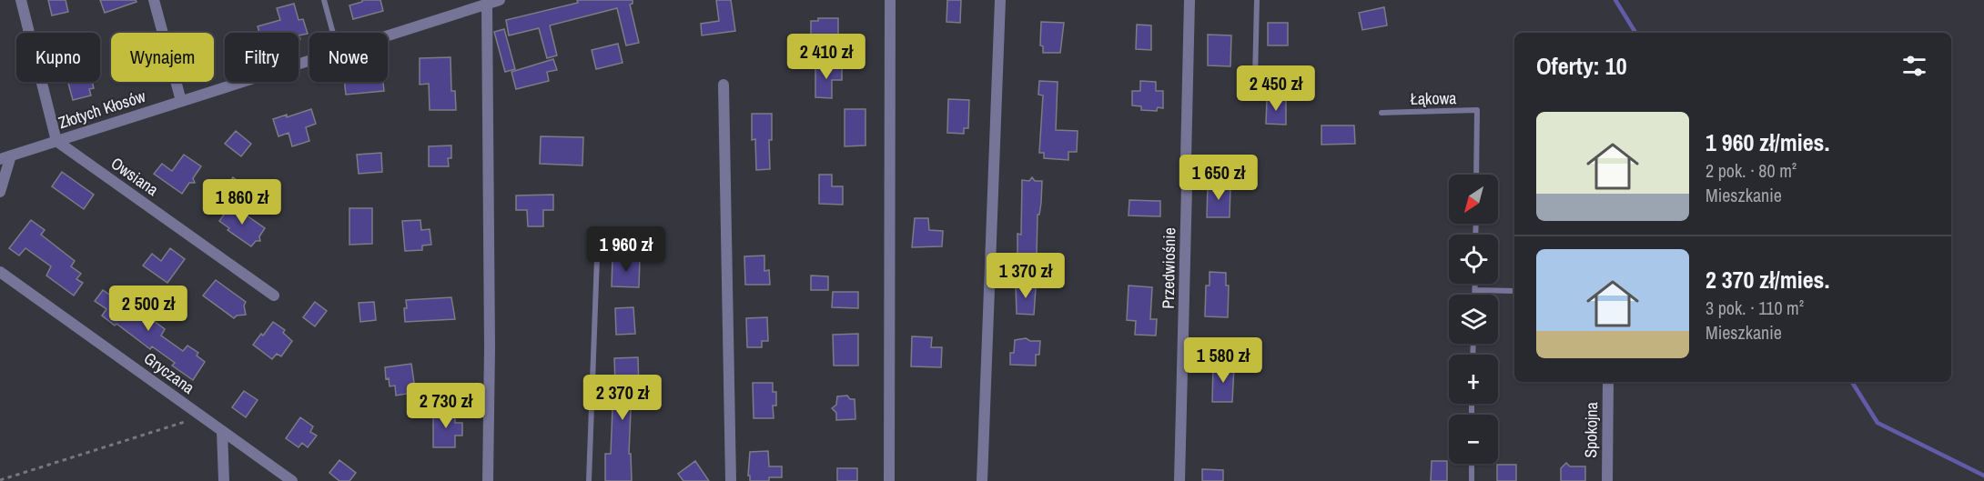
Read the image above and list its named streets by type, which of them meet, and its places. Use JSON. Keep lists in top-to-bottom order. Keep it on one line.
{"streets":{"street":["Złotych Kłosów","Owsiana","Przedwiośnie","Gryczana","Spokojna"],"lane":["Łąkowa"]},"crossings":[["Złotych Kłosów","Owsiana"]],"north":"bottom left","page":{"chip":["Kupno","Wynajem","Filtry","Nowe"],"heading":"Oferty: 10","price":["2 410 zł","2 450 zł","1 650 zł","1 860 zł","1 960 zł","1 370 zł","2 500 zł","1 580 zł","2 370 zł","2 730 zł"],"list":[{"name":"1 960 zł/mies.","note":"2 pok. · 80 m² · Mieszkanie"},{"name":"2 370 zł/mies.","note":"3 pok. · 110 m² · Mieszkanie"}],"map_buttons":["+","−"]}}
